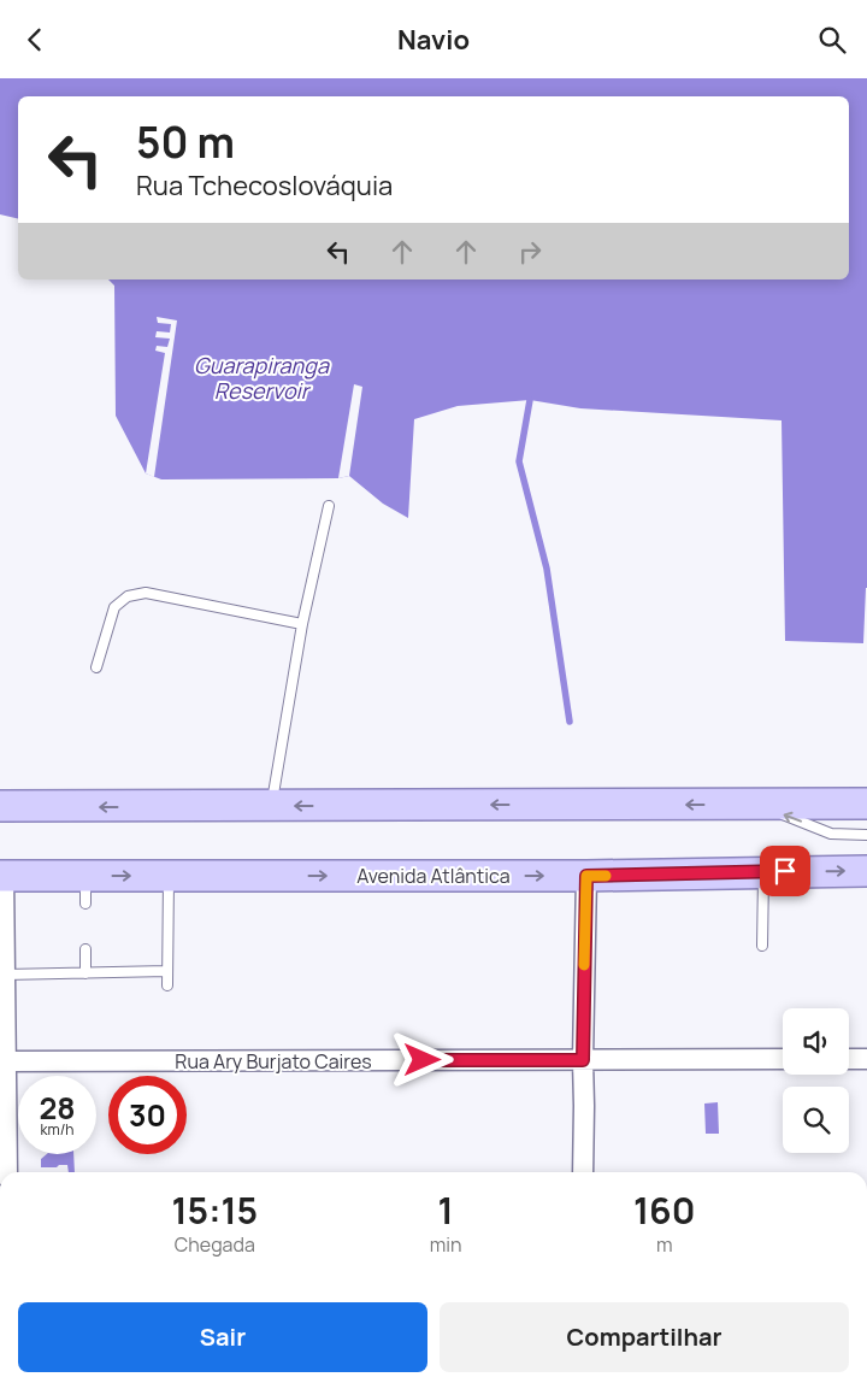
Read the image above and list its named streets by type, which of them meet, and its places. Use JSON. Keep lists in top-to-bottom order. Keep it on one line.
{"streets":{"main road":["Avenida Atlântica"],"street":["Rua Ary Burjato Caires"]},"water":["Guarapiranga Reservoir"],"page":{"header":"Navio","turn":["50 m","Rua Tchecoslováquia"],"speed":"28 km/h","limit":"30","eta":["15:15","Chegada","1","min","160","m"],"buttons":["Sair","Compartilhar"]}}
